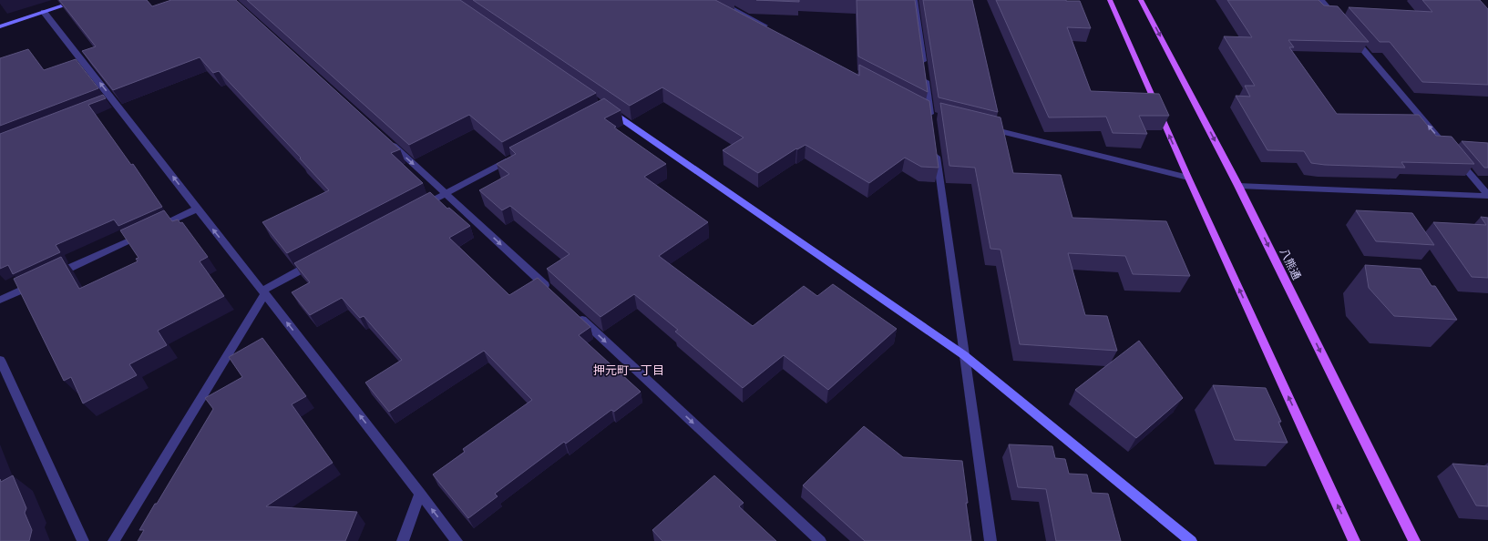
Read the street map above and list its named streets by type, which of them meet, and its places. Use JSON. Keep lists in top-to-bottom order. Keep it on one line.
{"streets":{"main road":["八熊通"]},"districts":["押元町一丁目"]}
